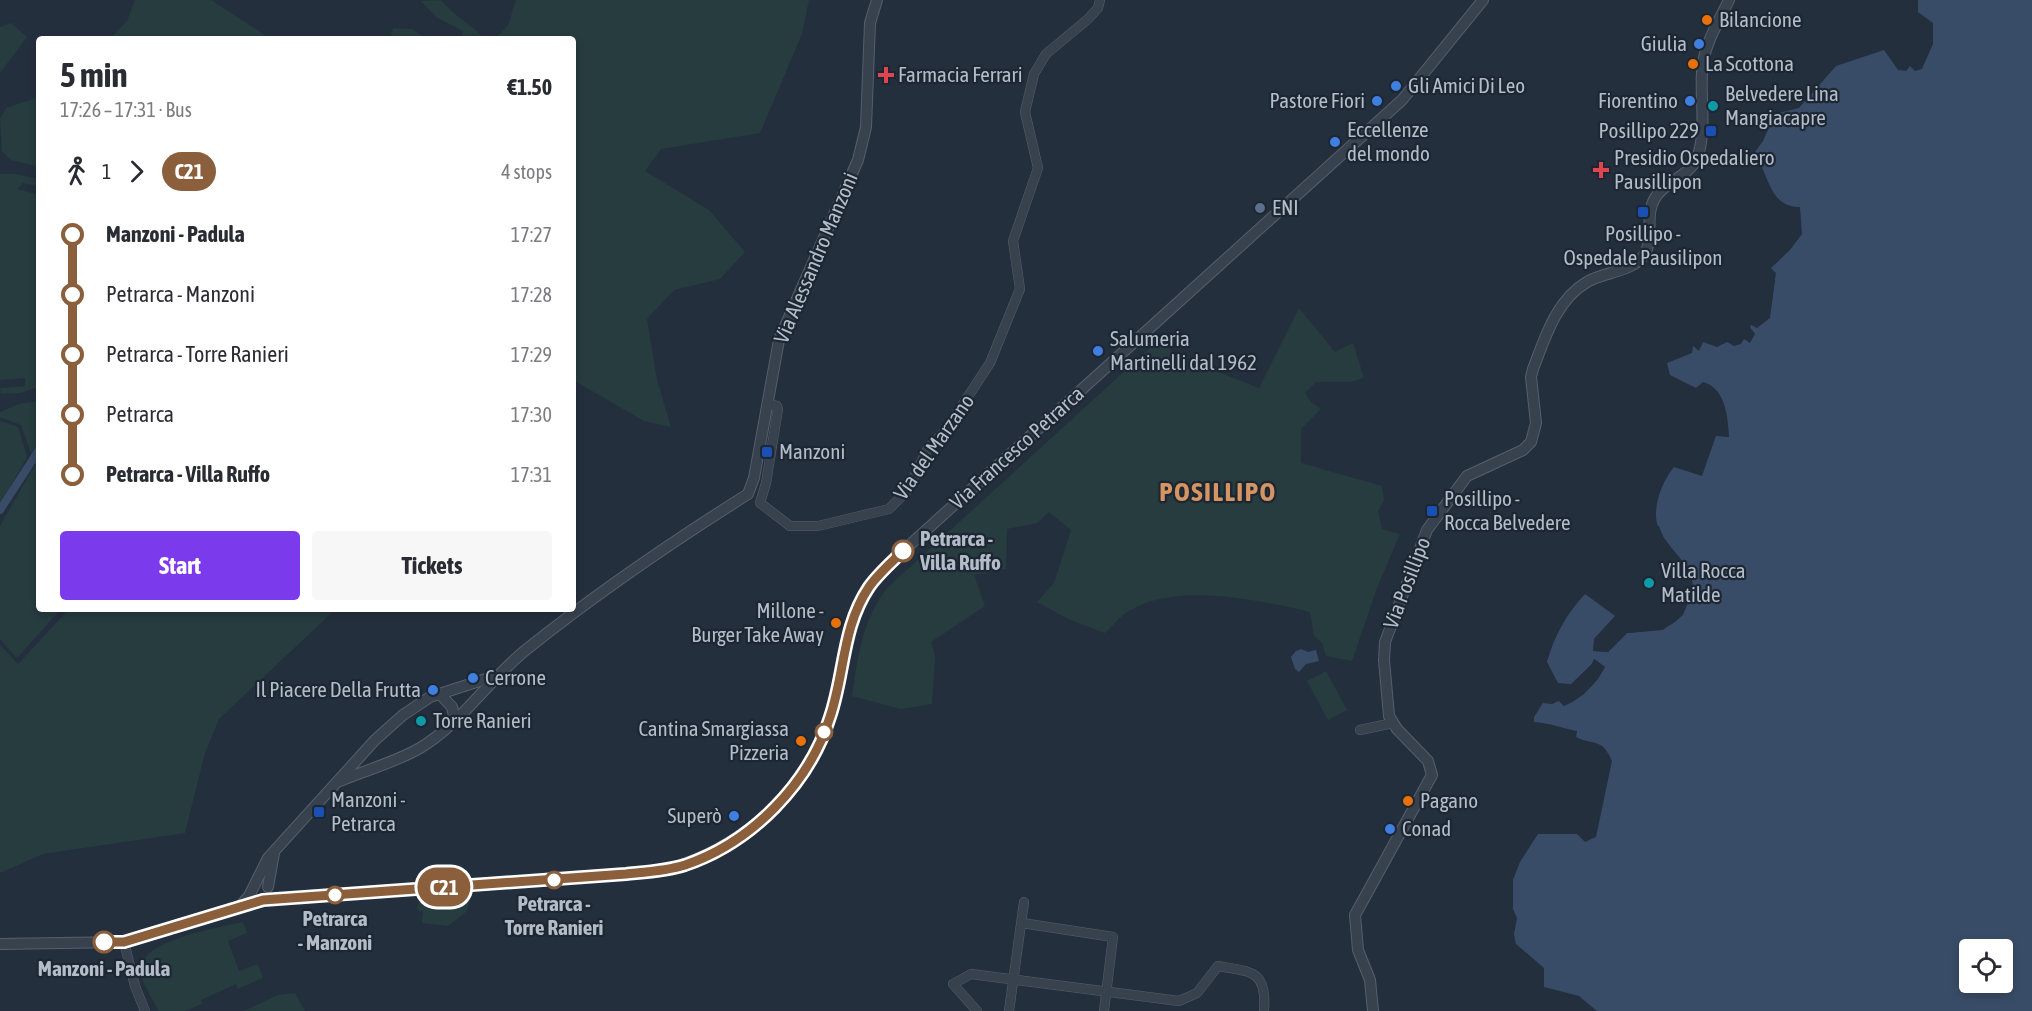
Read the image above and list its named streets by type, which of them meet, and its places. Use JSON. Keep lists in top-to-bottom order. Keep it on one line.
{"streets":{"street":["Via Alessandro Manzoni","Via del Marzano","Via Francesco Petrarca","Via Posillipo"]},"crossings":[["Via Alessandro Manzoni","Via del Marzano"],["Via Alessandro Manzoni","Via Francesco Petrarca"]],"districts":["POSILLIPO"],"places":{"other":["Bilancione","Giulia","La Scottona","Gli Amici Di Leo","Pastore Fiori","Fiorentino","Belvedere Lina Mangiacapre","Eccellenze del mondo","ENI","Salumeria Martinelli dal 1962","Petrarca - Villa Ruffo","Villa Rocca Matilde","Millone - Burger Take Away","Cerrone","Il Piacere Della Frutta","Torre Ranieri","Cantina Smargiassa Pizzeria","Pagano","Superò","Conad","Petrarca - Torre Ranieri","Petrarca - Manzoni","Manzoni - Padula"],"health":["Farmacia Ferrari","Presidio Ospedaliero Pausillipon"],"transit":["Posillipo 229","Posillipo - Ospedale Pausilipon","Manzoni","Posillipo - Rocca Belvedere","Manzoni - Petrarca"]},"lines":["bus line C21"],"page":{"on_map":"C21","heading":["5 min","17:26 – 17:31 · Bus","€1.50"],"legs":["1","C21","4 stops"],"list":[{"name":"Manzoni - Padula","value":"17:27"},{"name":"Petrarca - Manzoni","value":"17:28"},{"name":"Petrarca - Torre Ranieri","value":"17:29"},{"name":"Petrarca","value":"17:30"},{"name":"Petrarca - Villa Ruffo","value":"17:31"}],"buttons":["Start","Tickets"]}}
